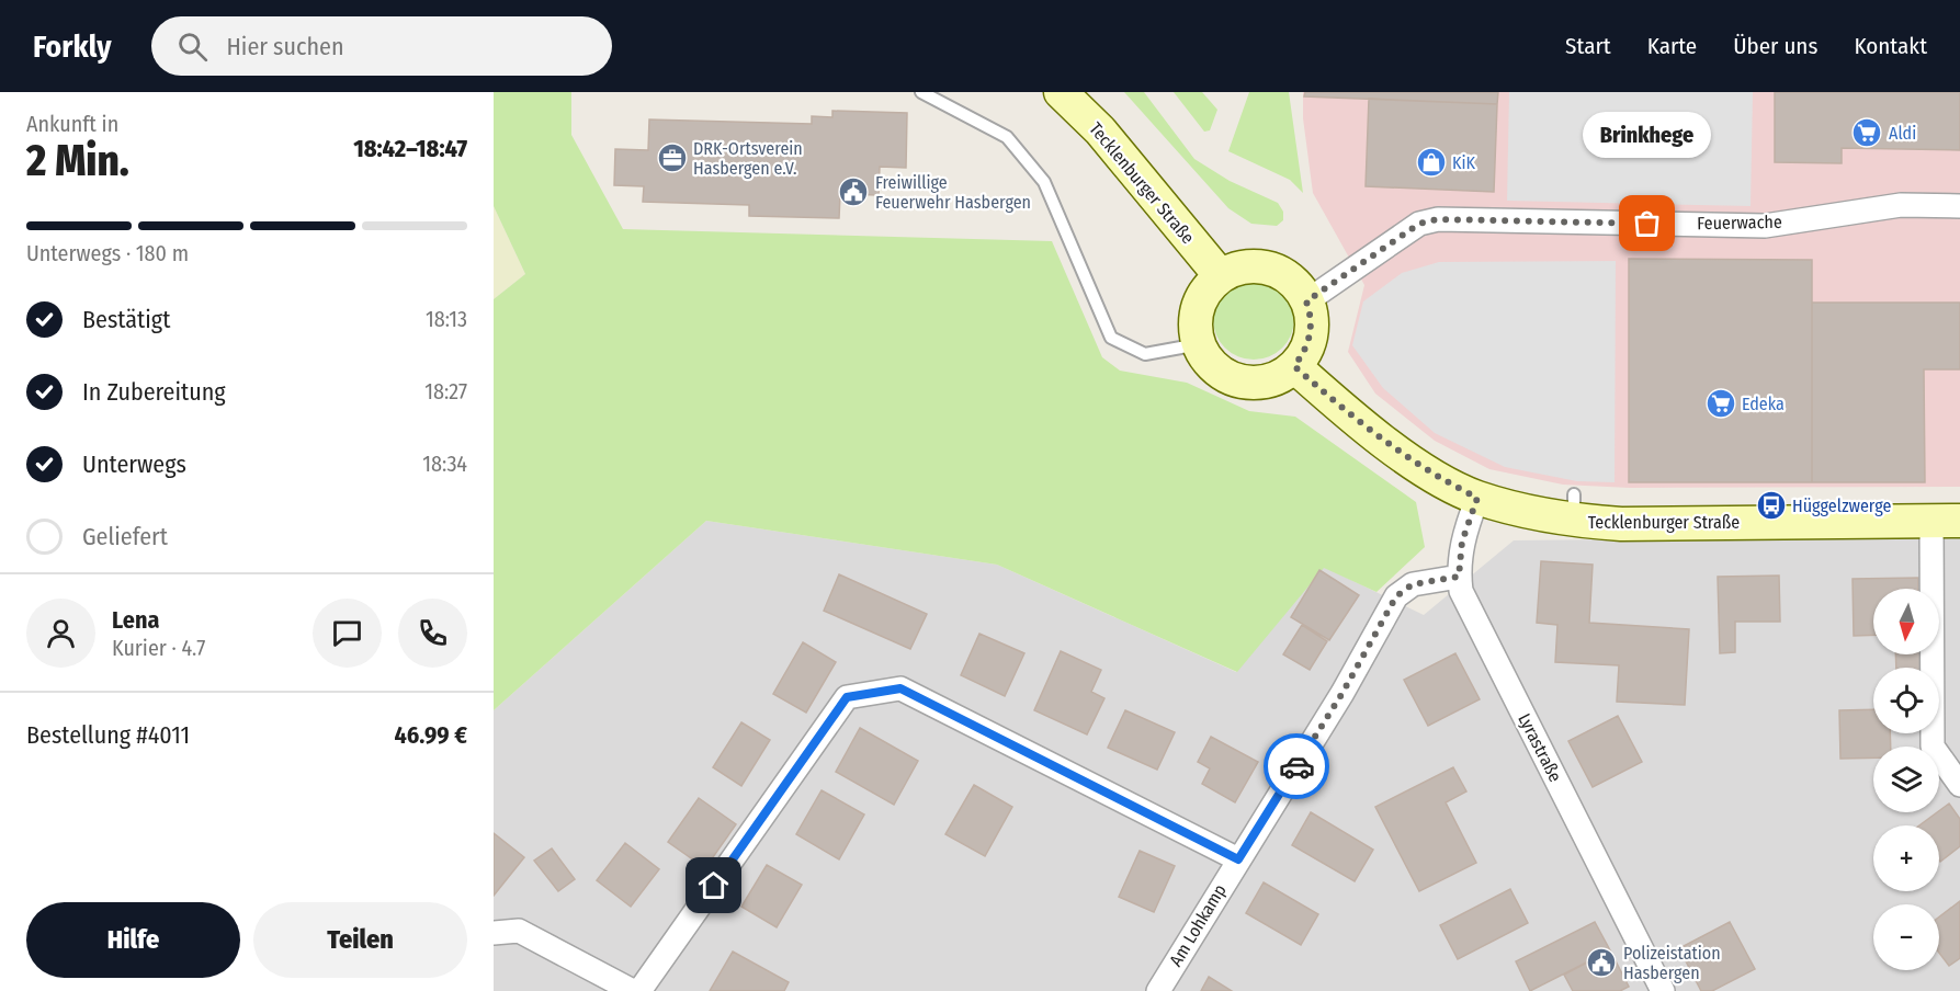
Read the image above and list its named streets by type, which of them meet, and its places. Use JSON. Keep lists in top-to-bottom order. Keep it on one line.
{"streets":{"street":["Tecklenburger Straße","Feuerwache","Lyrastraße","Am Lohkamp"]},"crossings":[["Tecklenburger Straße","Feuerwache"],["Tecklenburger Straße","Lyrastraße"],["Lyrastraße","Am Lohkamp"]],"places":{"supermarket":["Aldi","Edeka"],"office":["DRK-Ortsverein Hasbergen e.V."],"shop":["KiK"],"public building":["Freiwillige Feuerwehr Hasbergen","Polizeistation Hasbergen"],"other":["Brinkhege"],"bus stop":["Hüggelzwerge"]},"north":"bottom","page":{"header":"Forkly","search":"Hier suchen","nav":["Start","Karte","Über uns","Kontakt"],"heading":["2 Min.","Ankunft in","18:42–18:47"],"panel":["Lena","Kurier · 4.7","Bestellung #4011","46.99 €"],"bubble":"Brinkhege","bar":"Unterwegs · 180 m","list":[["Bestätigt","18:13"],["In Zubereitung","18:27"],["Unterwegs","18:34"],"Geliefert"],"map_buttons":["+","−"],"buttons":["Hilfe","Teilen"]}}
